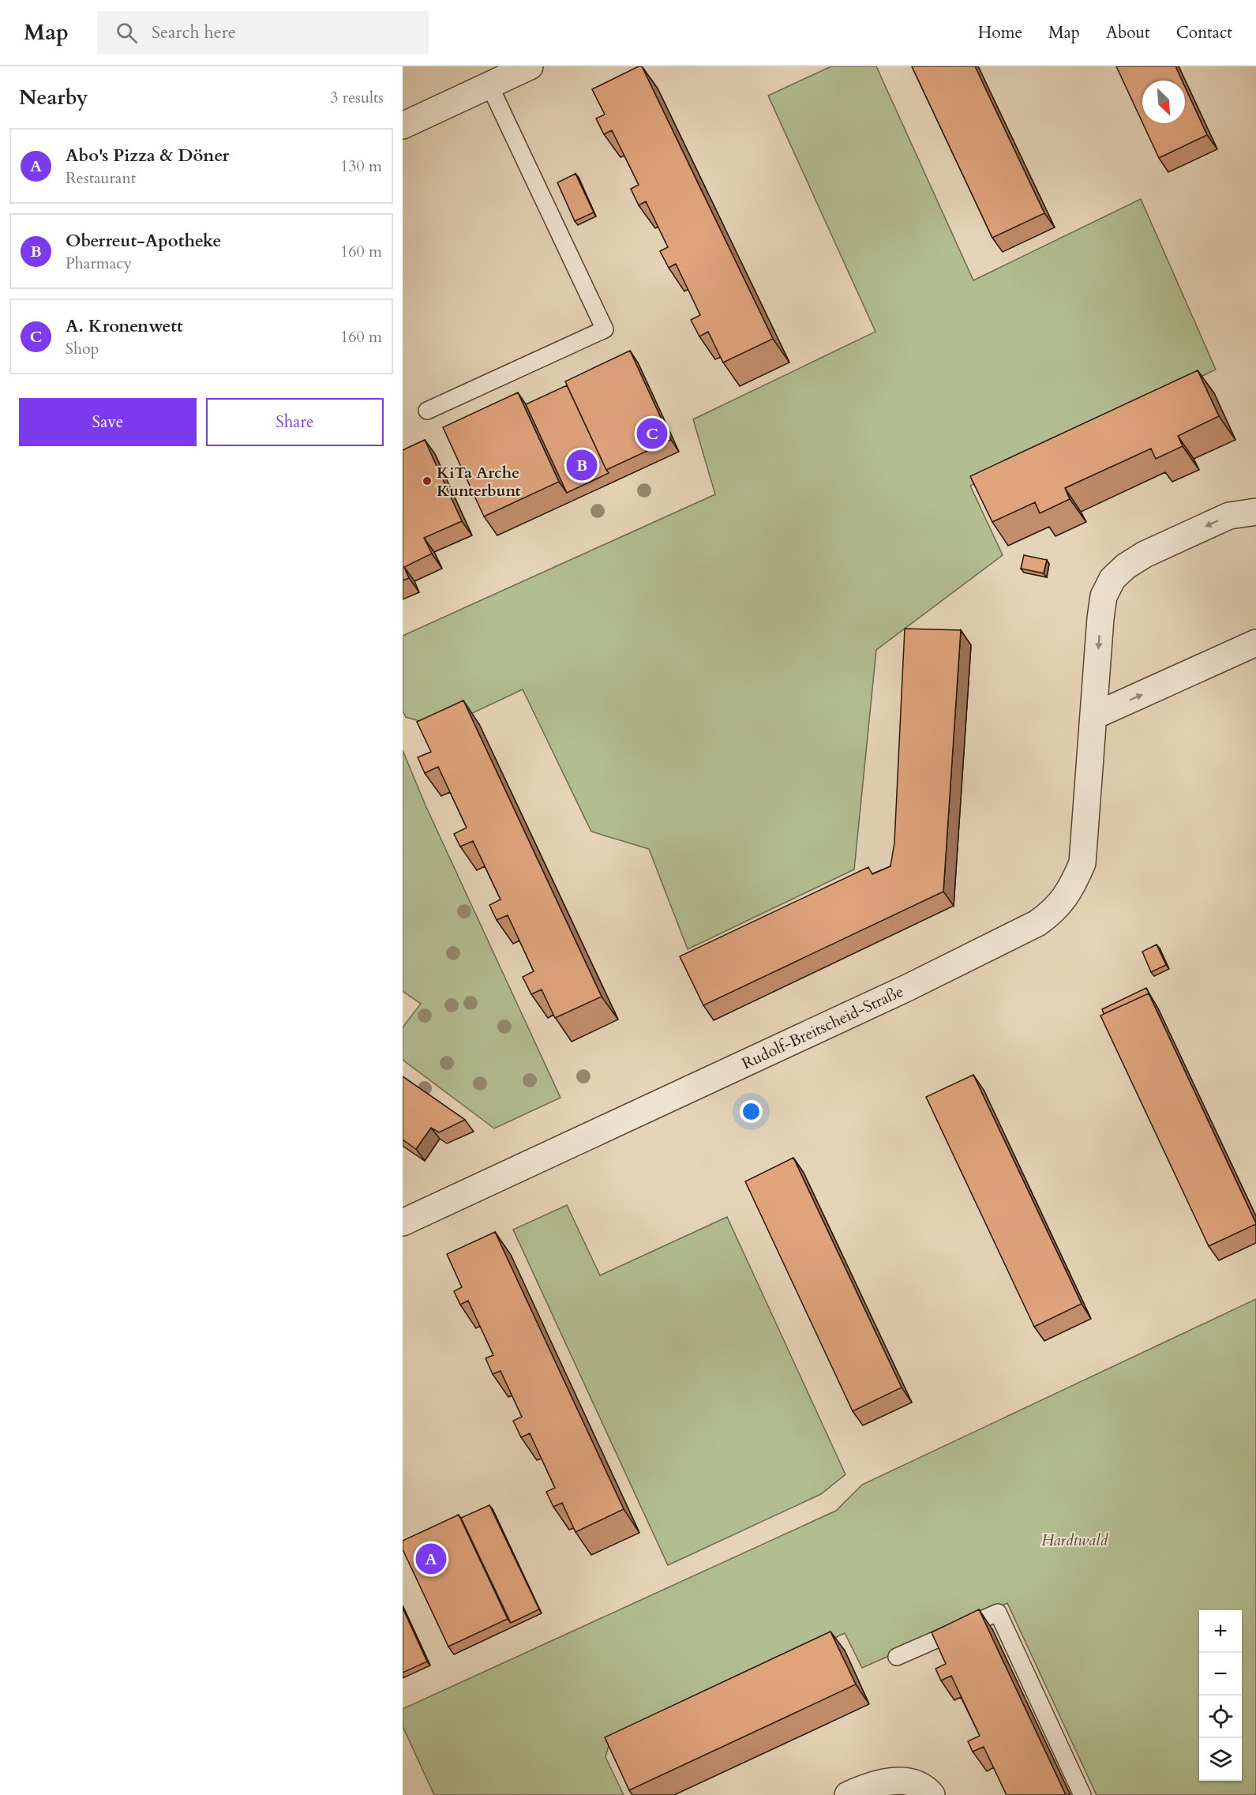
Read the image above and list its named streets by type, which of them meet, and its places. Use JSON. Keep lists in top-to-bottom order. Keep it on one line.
{"streets":{"street":["Rudolf-Breitscheid-Straße"]},"parks":["Hardtwald"],"places":["KiTa Arche Kunterbunt"],"north":"bottom right","page":{"header":"Map","search":"Search here","nav":["Home","Map","About","Contact"],"heading":["Nearby","3 results"],"list":[{"mark":"A","name":"Abo's Pizza & Döner","note":"Restaurant","value":"130 m"},{"mark":"B","name":"Oberreut-Apotheke","note":"Pharmacy","value":"160 m"},{"mark":"C","name":"A. Kronenwett","note":"Shop","value":"160 m"}],"buttons":["Save","Share"],"pins":["C","B","A"],"map_buttons":["+","−"]}}
